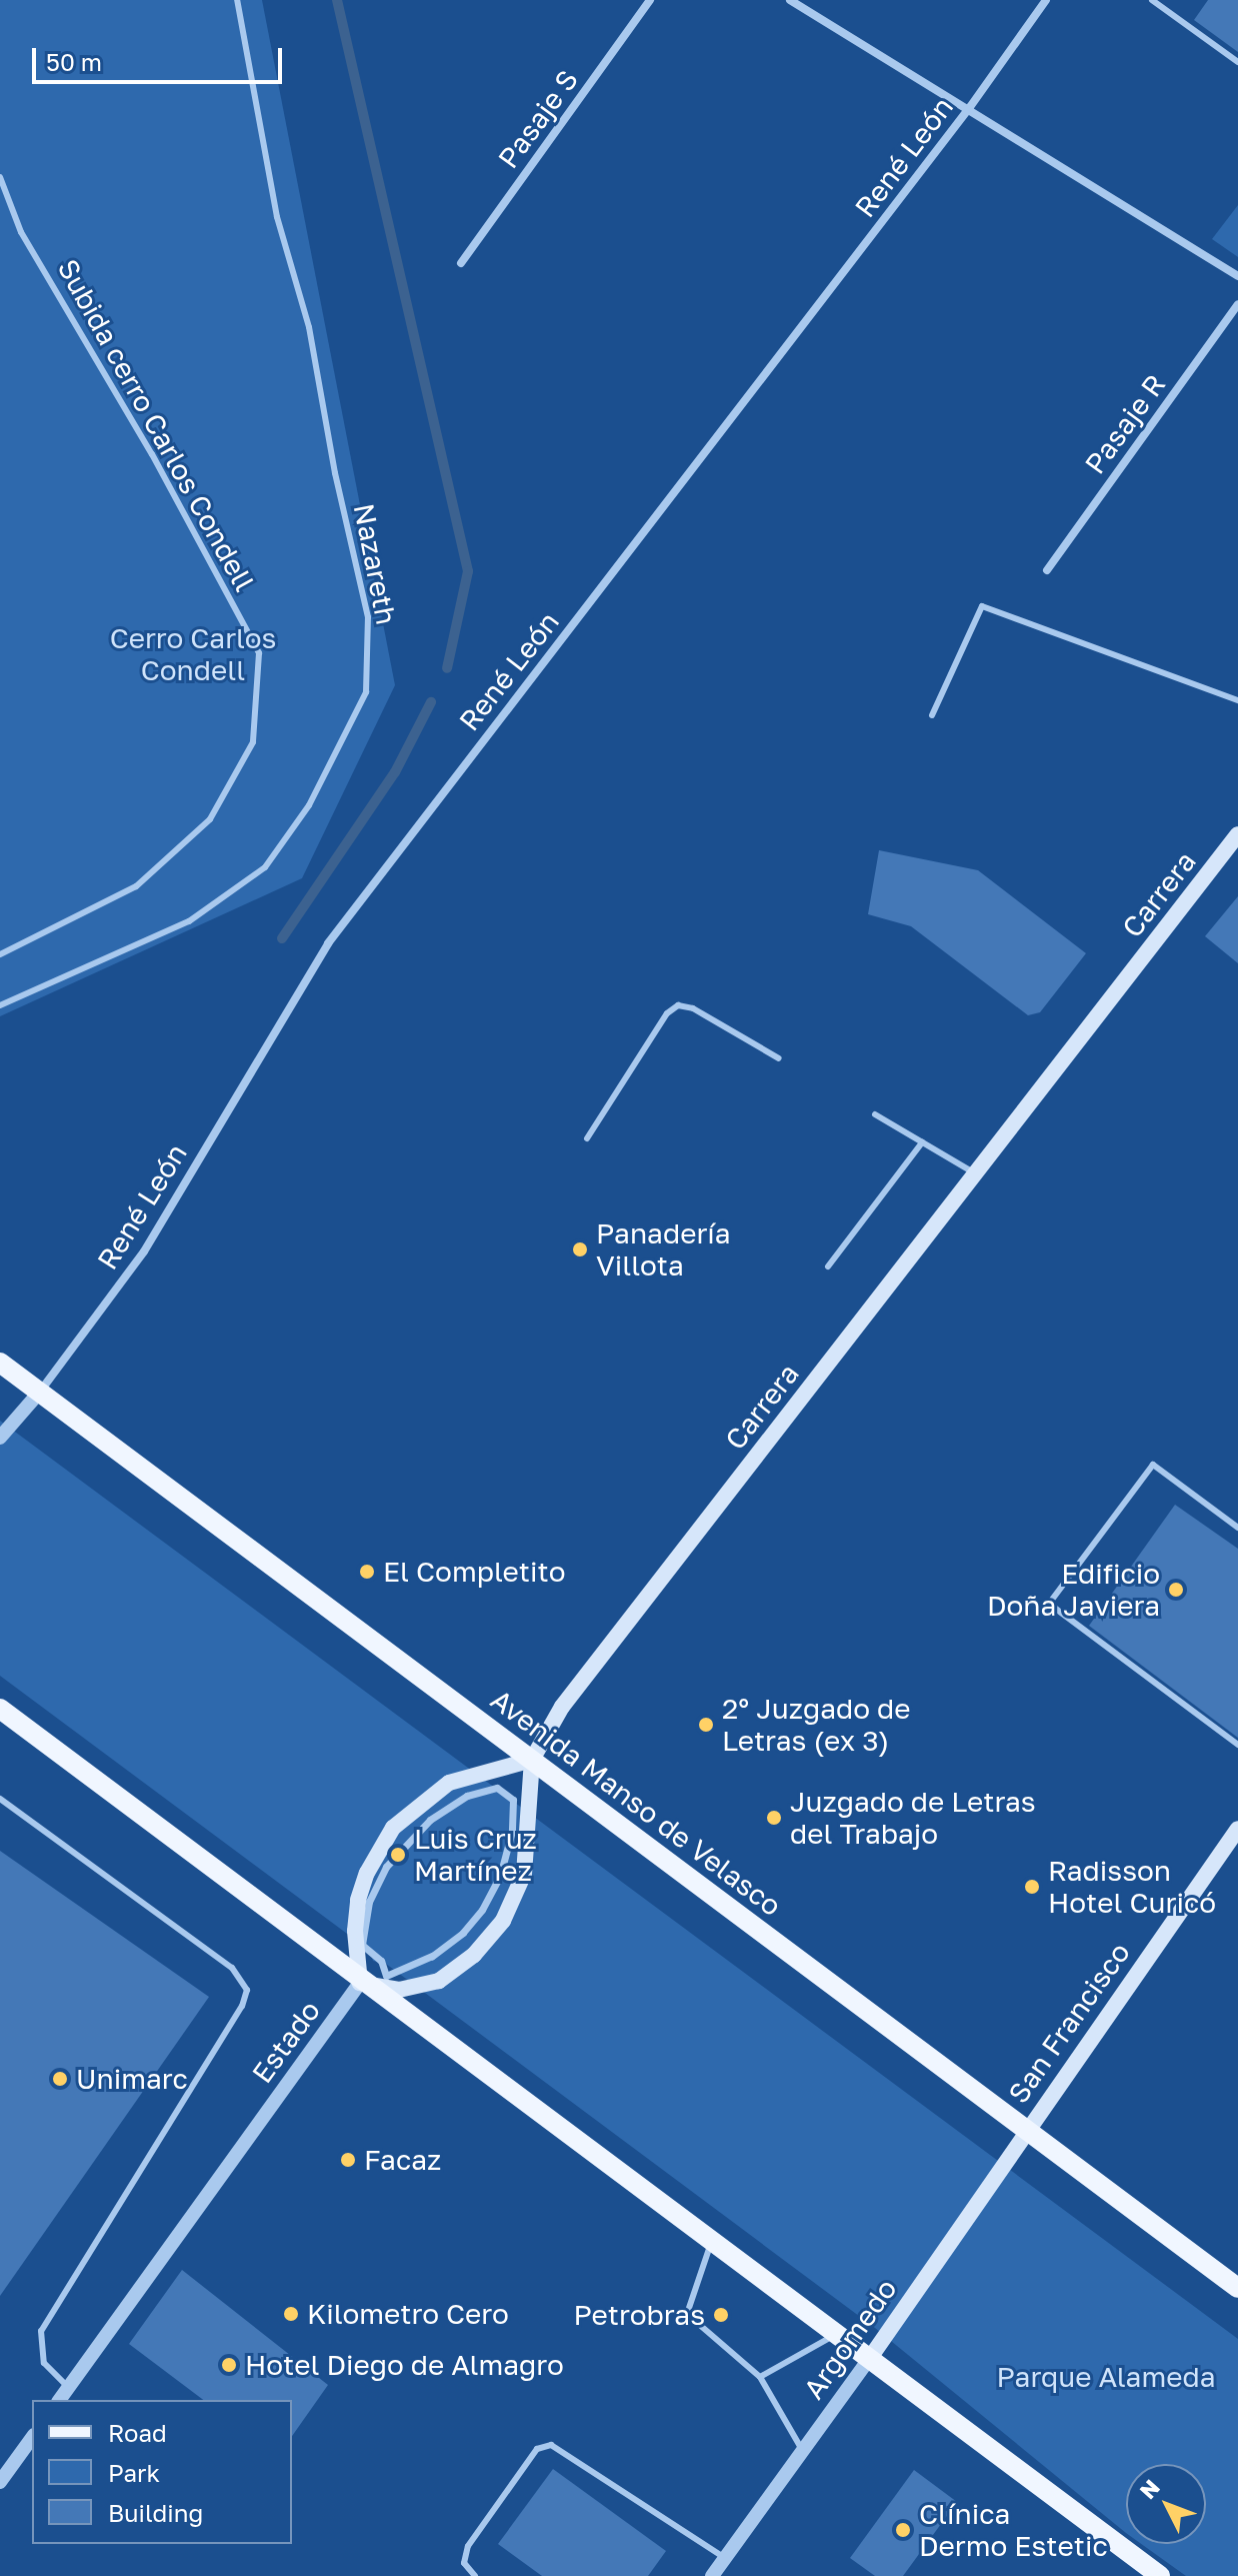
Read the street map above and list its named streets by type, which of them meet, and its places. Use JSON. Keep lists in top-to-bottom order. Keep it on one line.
{"streets":{"main road":["Carrera","Avenida Manso de Velasco","San Francisco","Argomedo"],"street":["Pasaje S","René León","Pasaje R","Estado"],"lane":["Subida cerro Carlos Condell","Nazareth"]},"crossings":[["René León","Avenida Manso de Velasco"],["Carrera","Avenida Manso de Velasco"],["Avenida Manso de Velasco","San Francisco"],["Avenida Manso de Velasco","Argomedo"],["San Francisco","Argomedo"]],"parks":["Cerro Carlos Condell","Parque Alameda"],"places":["Panadería Villota","El Completito","Edificio Doña Javiera","2° Juzgado de Letras (ex 3)","Juzgado de Letras del Trabajo","Luis Cruz Martínez","Radisson Hotel Curicó","Unimarc","Facaz","Kilometro Cero","Petrobras","Hotel Diego de Almagro","Clínica Dermo Estetic"],"legend":["Road","Park","Building"],"scale_bar":"50 m","north":"top left"}
